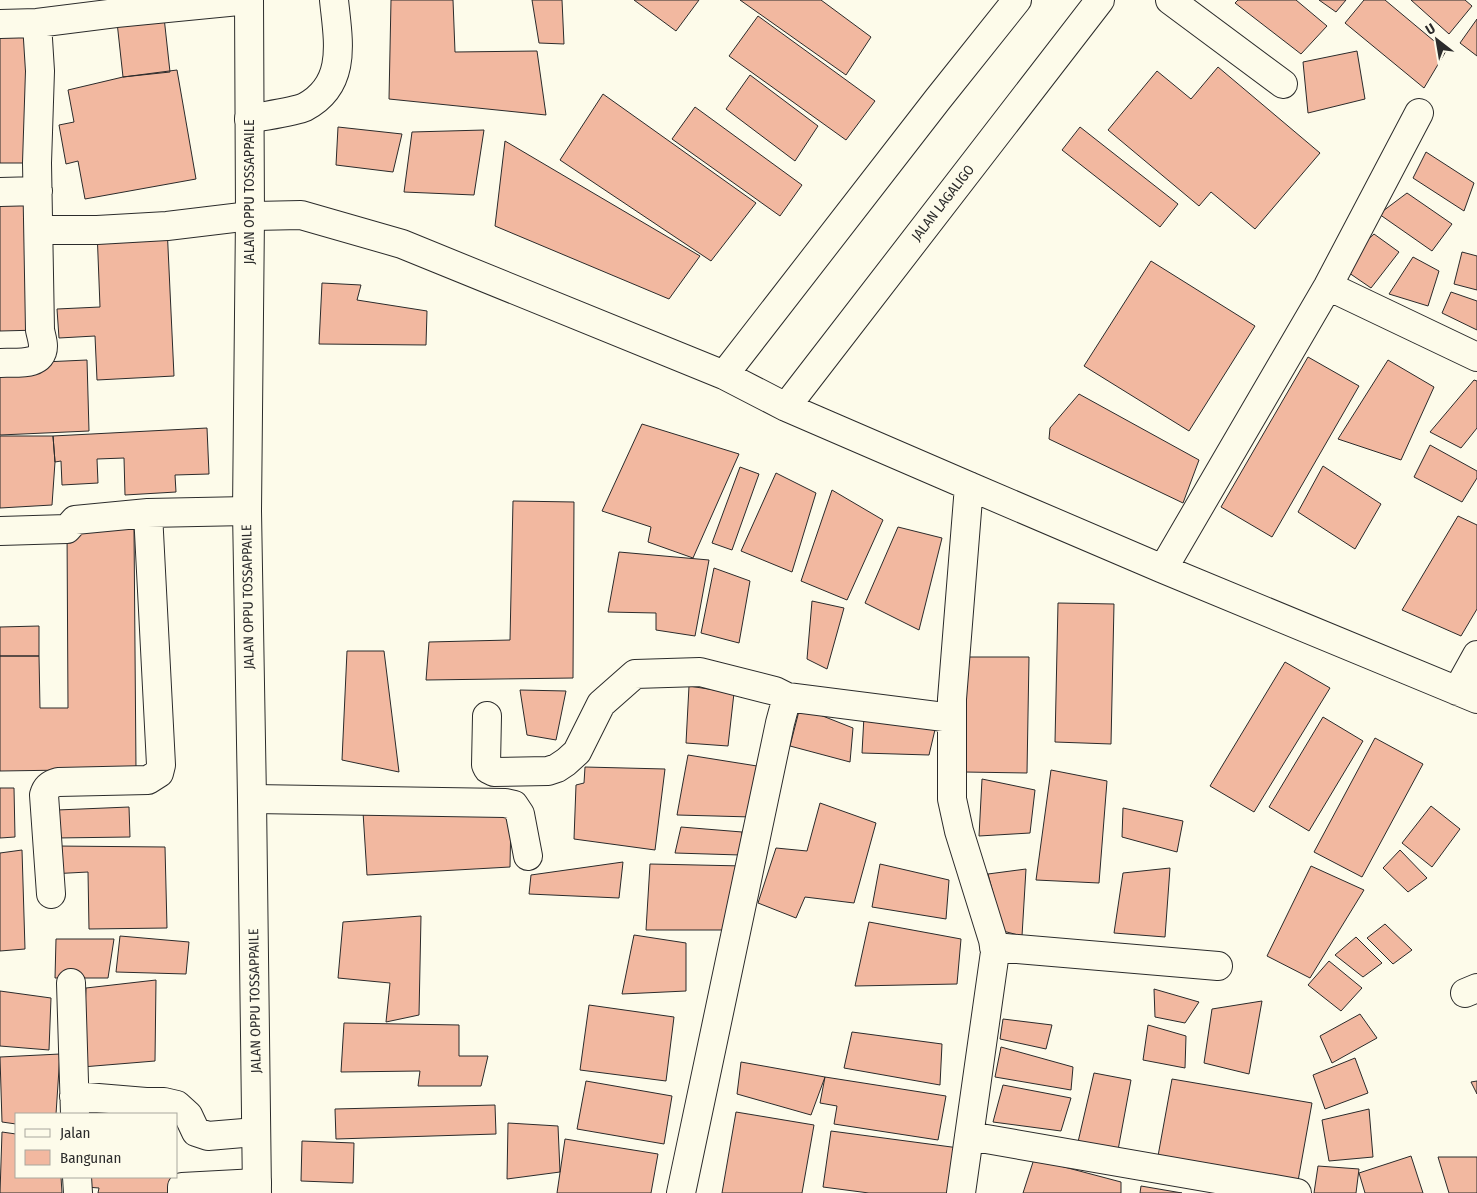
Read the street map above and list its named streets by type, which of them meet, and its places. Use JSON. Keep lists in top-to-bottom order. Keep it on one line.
{"streets":{"street":["JALAN OPPU TOSSAPPAILE","JALAN LAGALIGO"]},"legend":["Jalan","Bangunan"],"north":"top left"}
